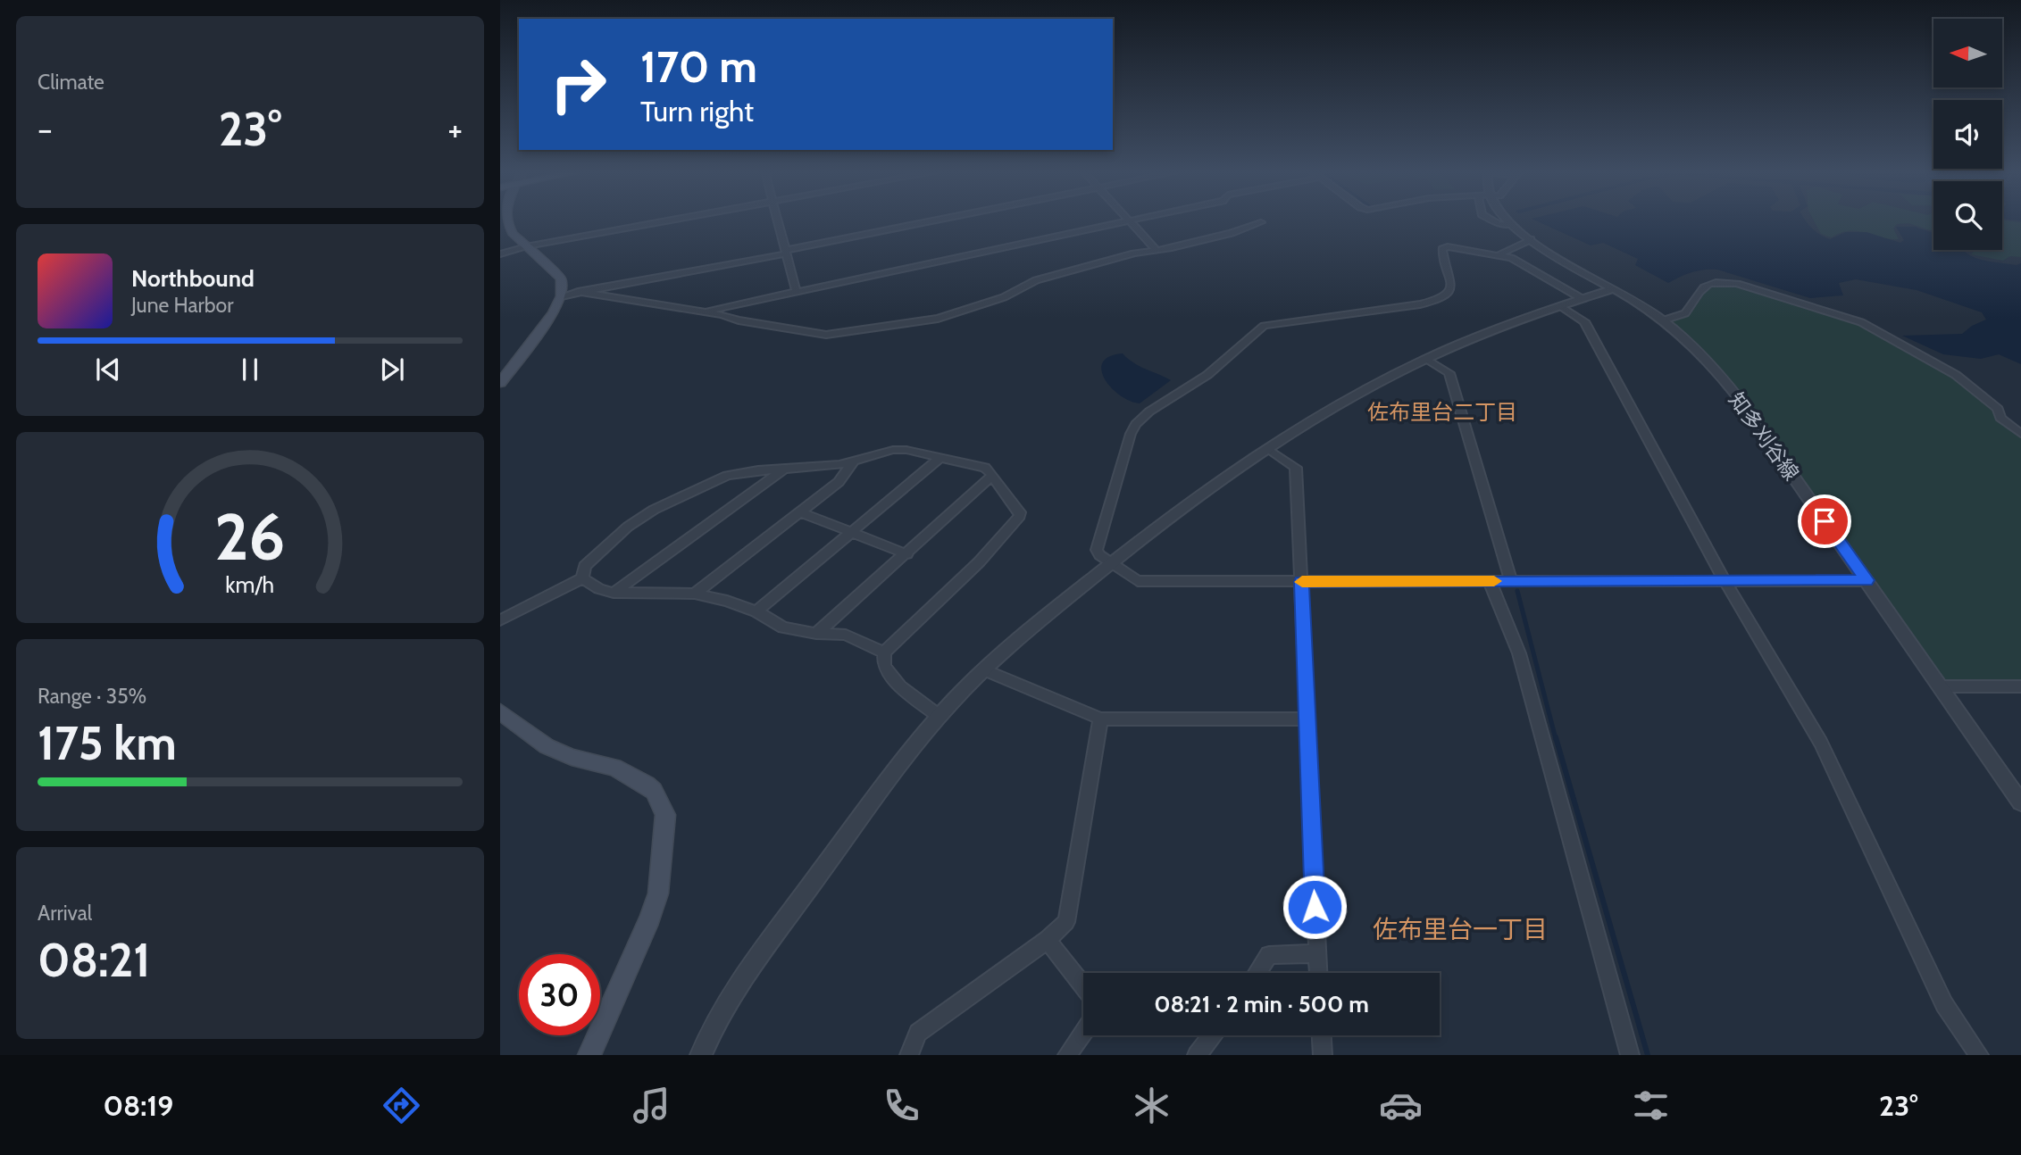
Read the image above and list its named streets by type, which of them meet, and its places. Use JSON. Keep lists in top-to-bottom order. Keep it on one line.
{"streets":{"street":["知多刈谷線"]},"districts":["佐布里台二丁目","佐布里台一丁目"],"north":"left","page":{"tile":["Climate",["Range · 35%","175 km"],["Arrival","08:21"]],"turn":["170 m","Turn right"],"heat":["−","23°","+"],"song":["Northbound","June Harbor"],"limit":"30","trip":"08:21 · 2 min · 500 m","tabs":["08:19","23°"],"gauge":["26","km/h"]}}
